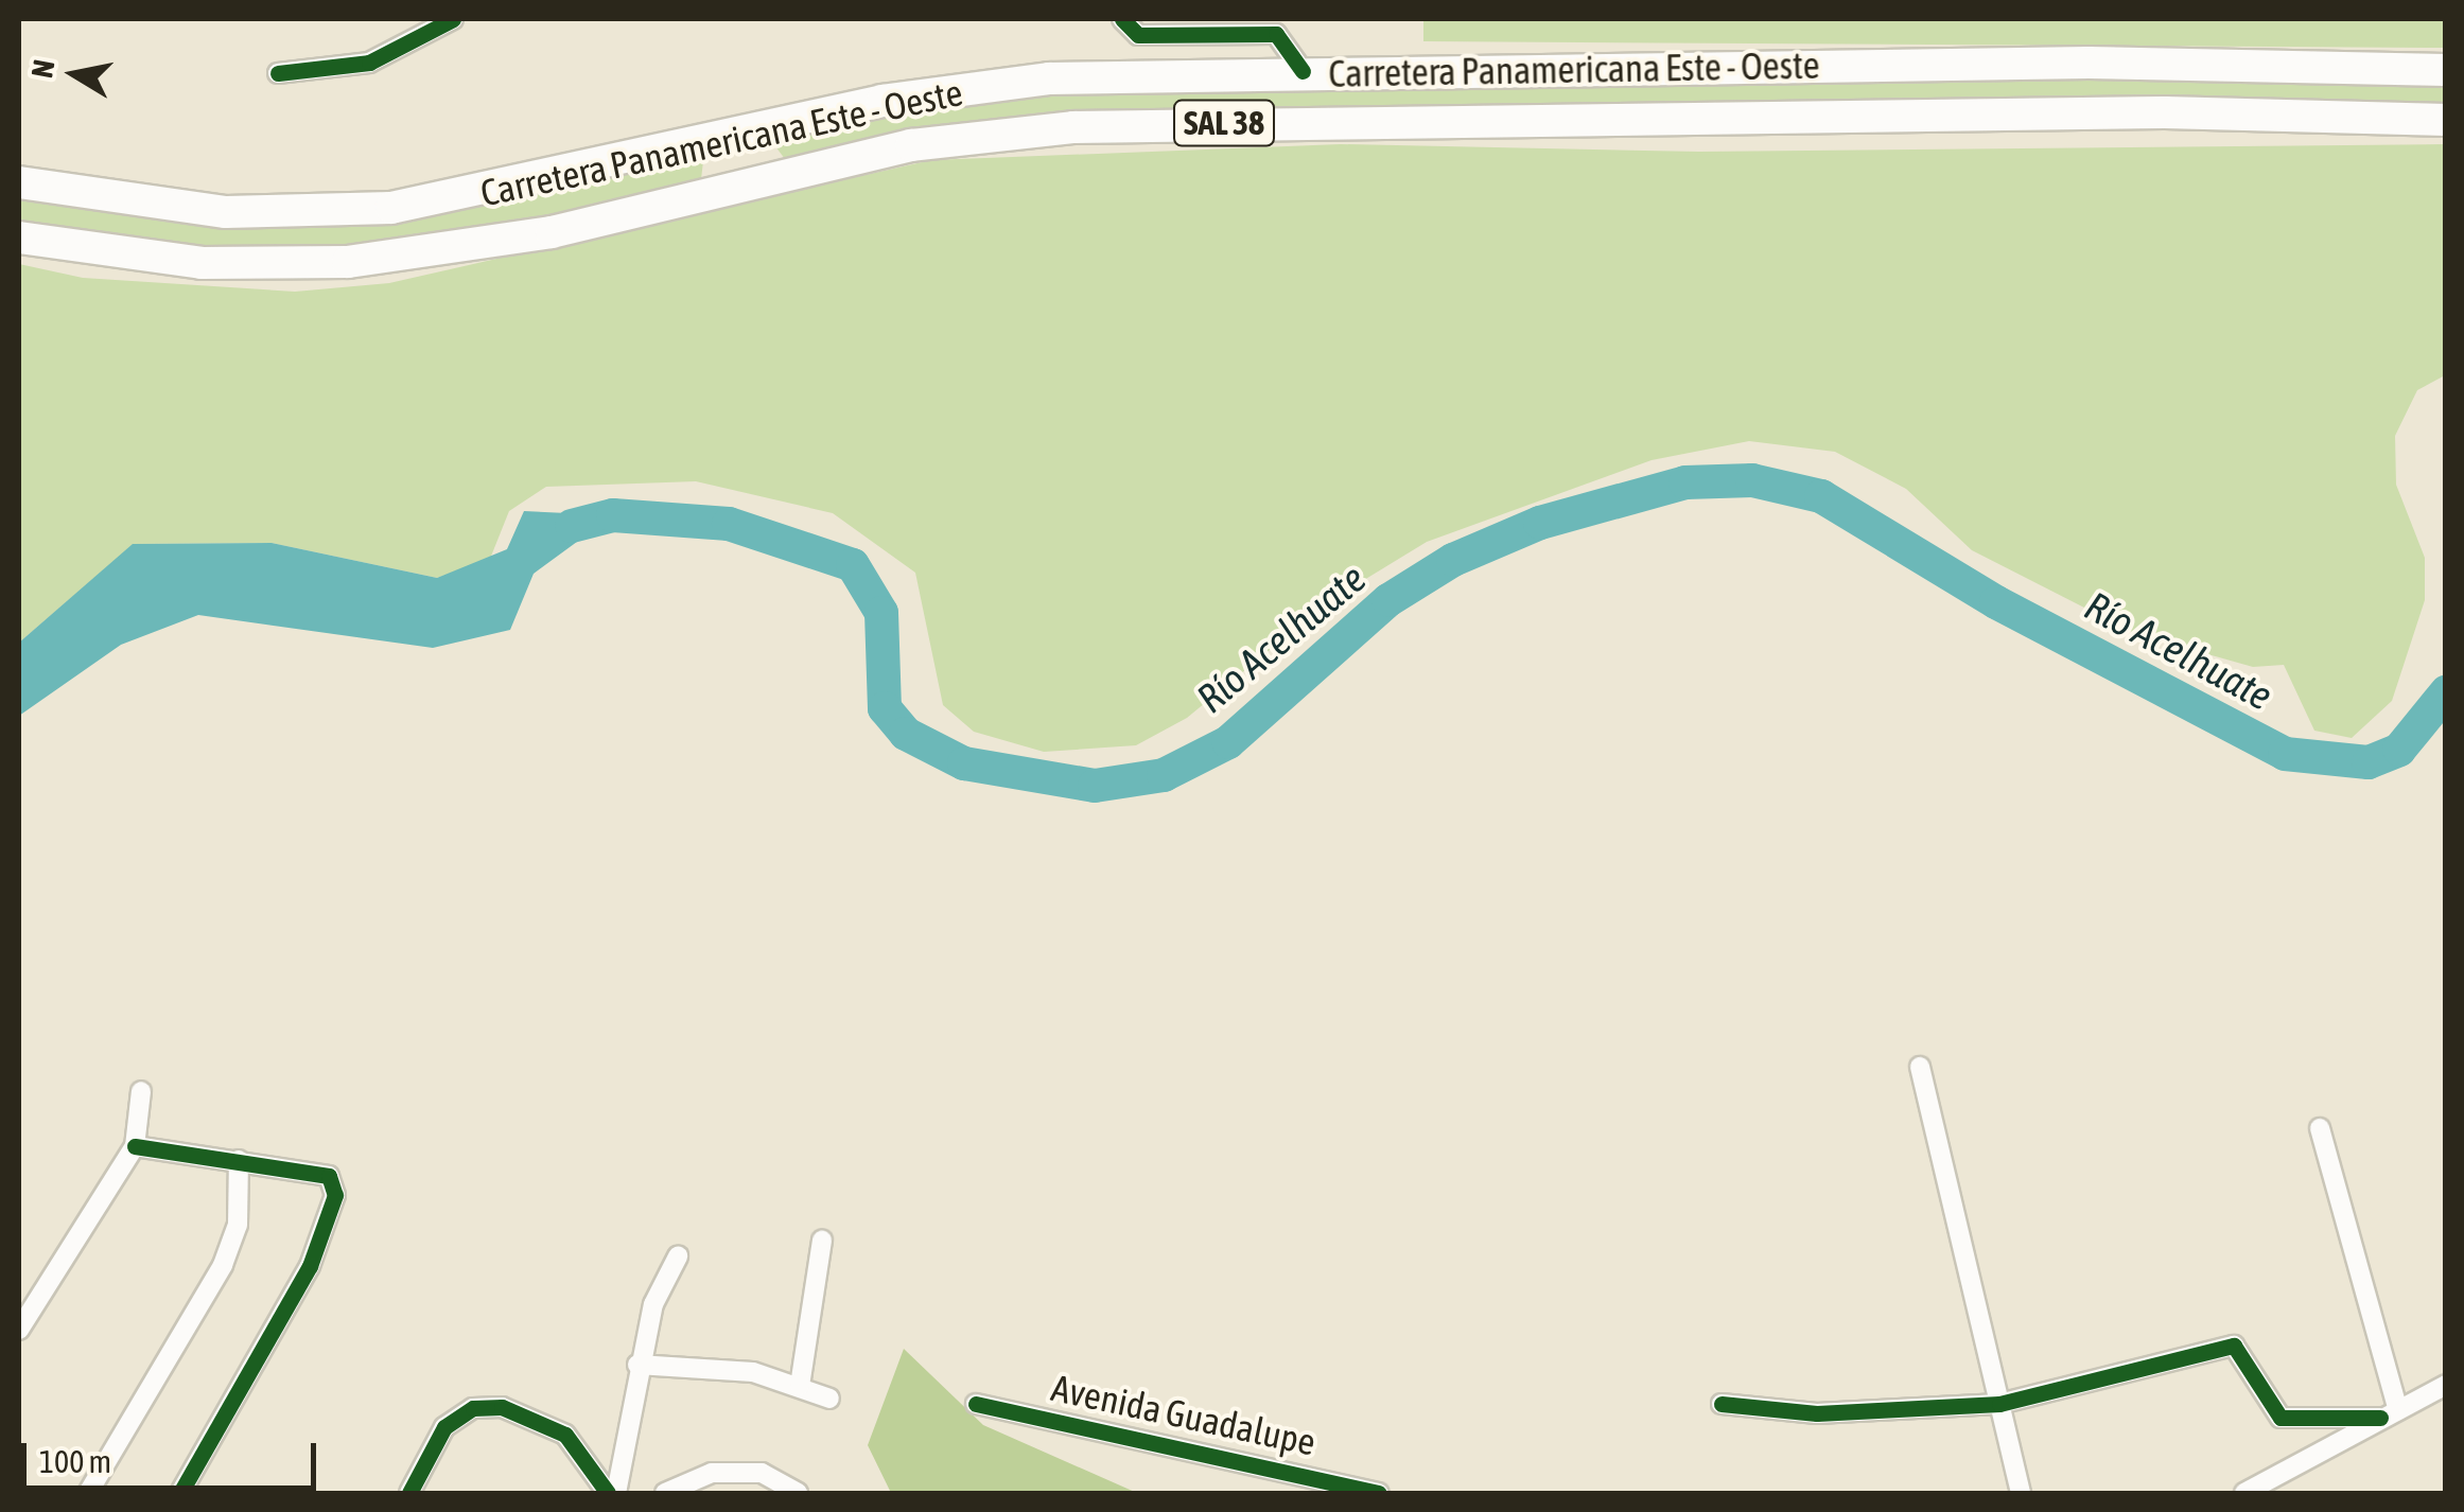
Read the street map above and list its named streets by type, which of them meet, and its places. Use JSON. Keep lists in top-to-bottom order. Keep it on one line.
{"streets":{"highway":["Carretera Panamericana Este - Oeste","SAL 38"],"street":["Avenida Guadalupe"]},"water":["Río Acelhuate"],"scale_bar":"100 m","north":"left"}
